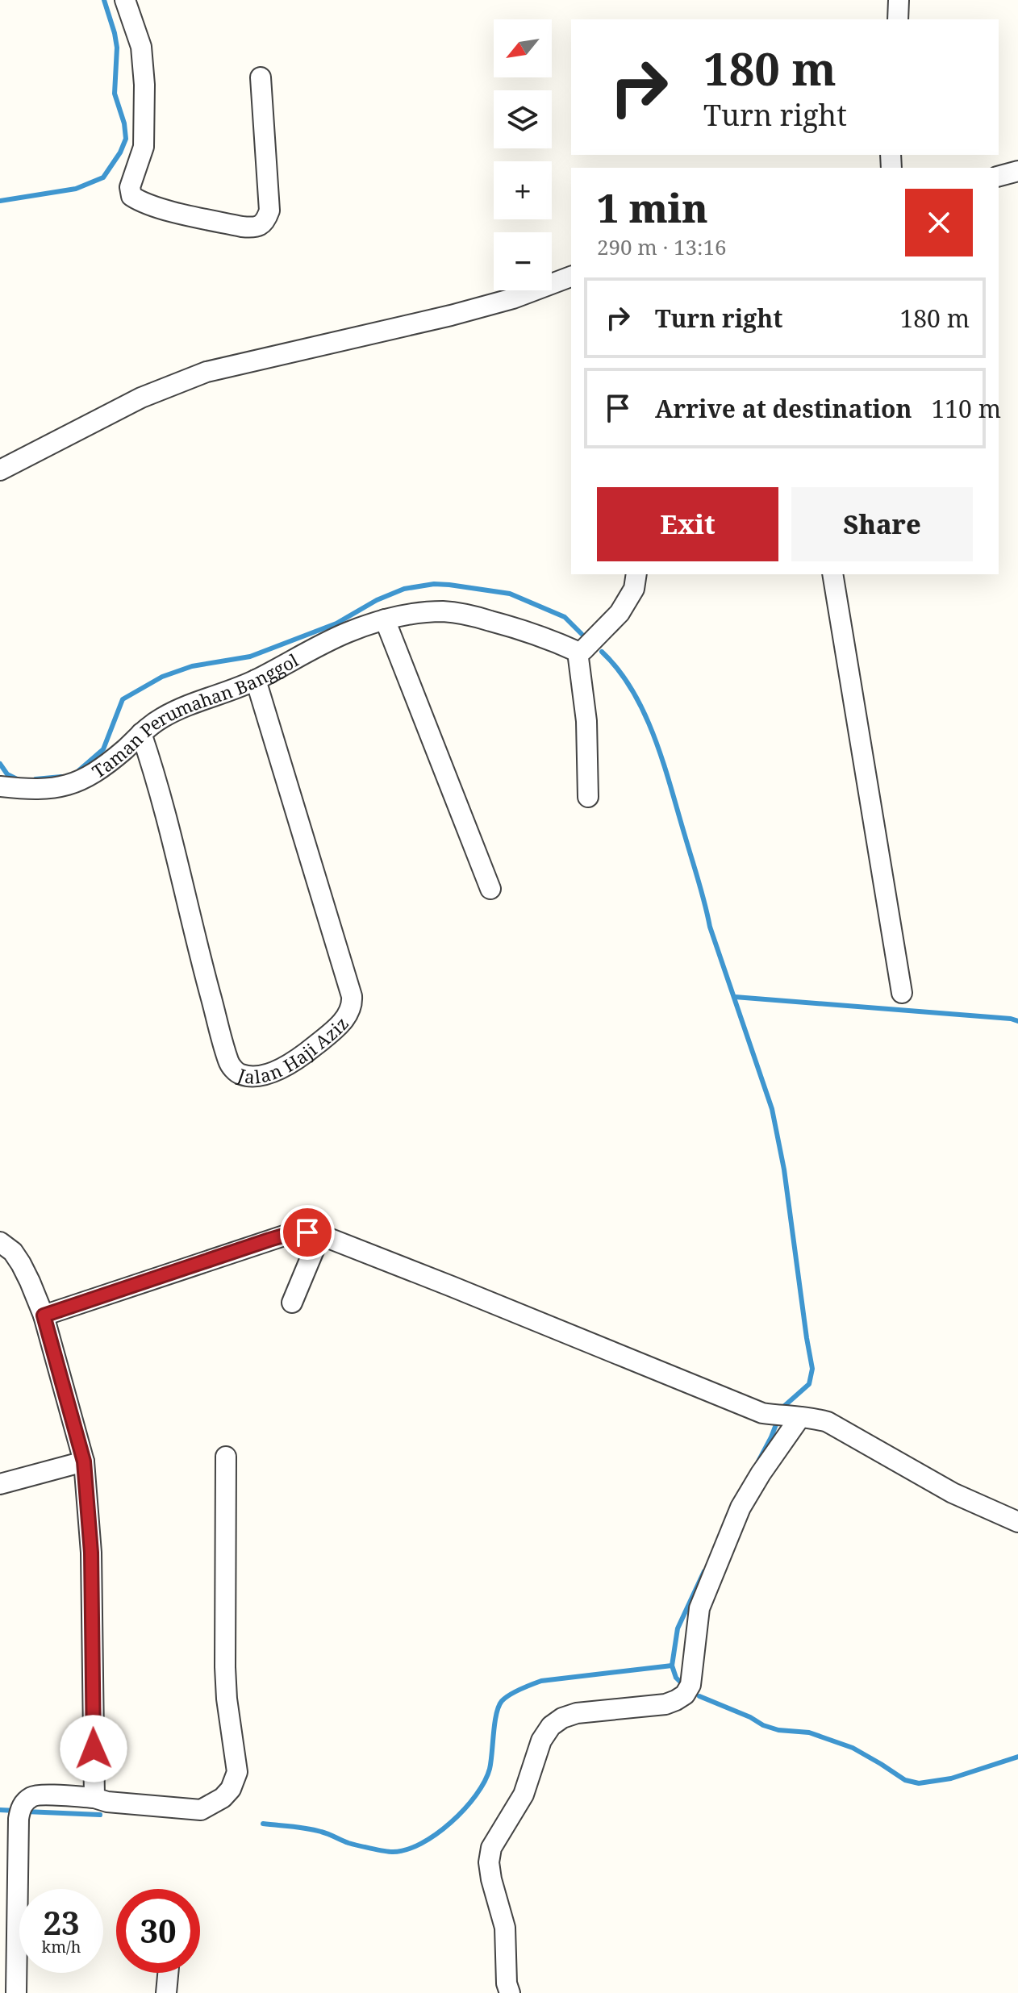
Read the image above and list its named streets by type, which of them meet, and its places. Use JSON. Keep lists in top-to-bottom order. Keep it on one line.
{"streets":{"street":["Taman Perumahan Banggol","Jalan Haji Aziz"]},"crossings":[["Taman Perumahan Banggol","Jalan Haji Aziz"]],"north":"bottom left","page":{"map_buttons":["+","−"],"turn":["180 m","Turn right"],"heading":["1 min","290 m · 13:16"],"list":[{"name":"Turn right","value":"180 m"},{"name":"Arrive at destination","value":"110 m"}],"buttons":["Exit","Share"],"speed":"23 km/h","limit":"30"}}
